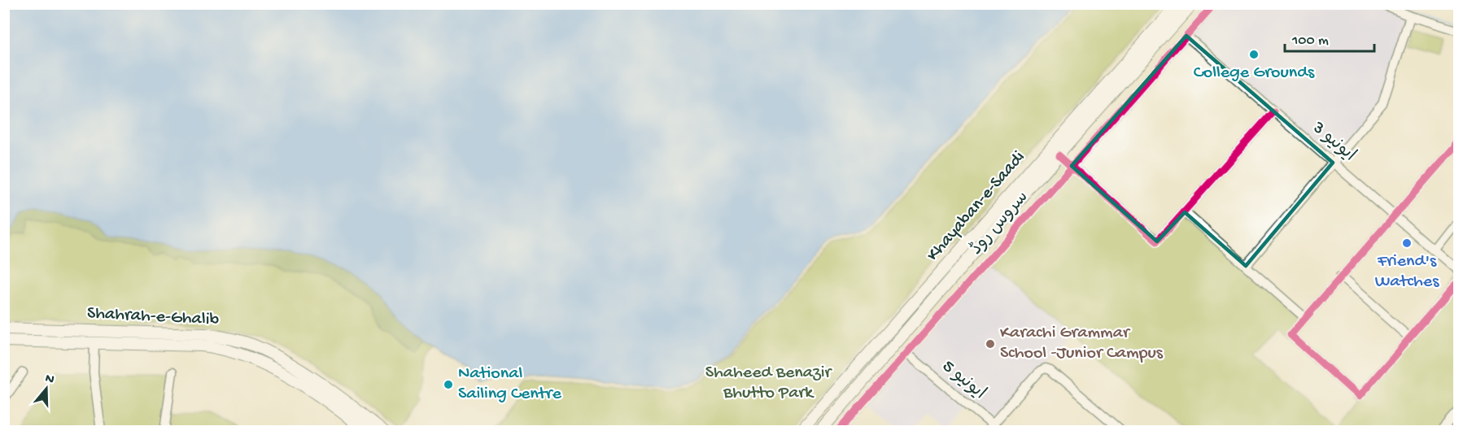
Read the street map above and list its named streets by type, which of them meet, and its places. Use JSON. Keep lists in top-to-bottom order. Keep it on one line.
{"streets":{"main road":["Khayaban-e-Saadi","Shahrah-e-Ghalib"],"street":["ایونیو 3","سروس روڈ","ایونیو 5"]},"crossings":[["ایونیو 3","سروس روڈ"],["سروس روڈ","ایونیو 5"]],"parks":["Shaheed Benazir Bhutto Park"],"places":["College Grounds","Friend's Watches","Karachi Grammar School -Junior Campus","National Sailing Centre"],"scale_bar":"100 m","north":"top"}
